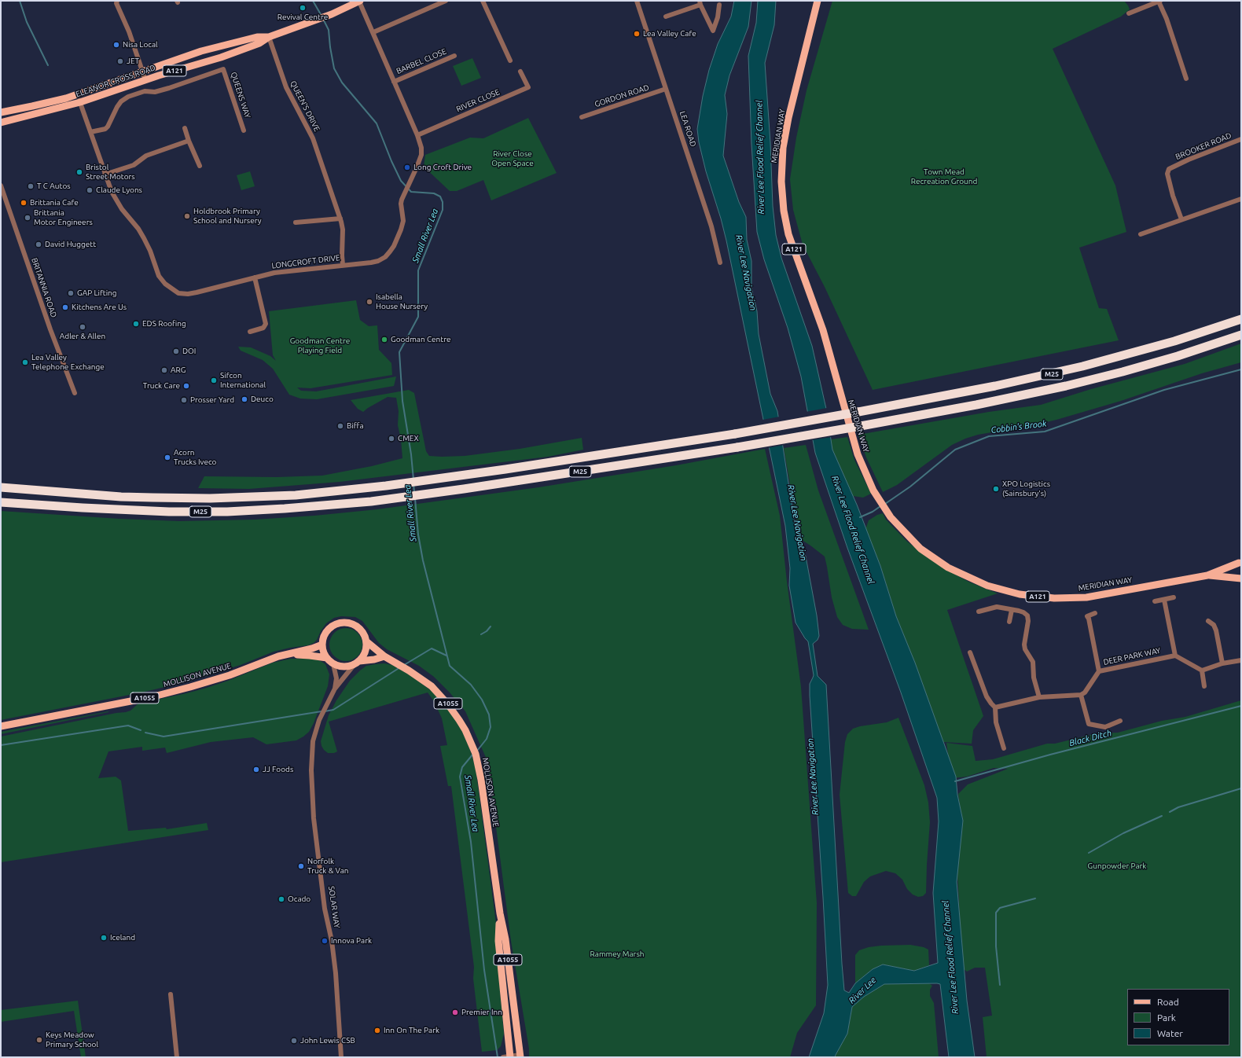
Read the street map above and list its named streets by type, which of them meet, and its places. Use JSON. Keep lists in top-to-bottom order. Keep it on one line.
{"streets":{"highway":["M25"],"main road":["A121","ELEANOR CROSS ROAD","MERIDIAN WAY","MOLLISON AVENUE","A1055"],"street":["BARBEL CLOSE","QUEENS WAY","GORDON ROAD","RIVER CLOSE","QUEEN'S DRIVE","LEA ROAD","BROOKER ROAD","LONGCROFT DRIVE","BRITANNIA ROAD","DEER PARK WAY","SOLAR WAY"]},"crossings":[["BARBEL CLOSE","LONGCROFT DRIVE"],["ELEANOR CROSS ROAD","QUEEN'S DRIVE"],["ELEANOR CROSS ROAD","LONGCROFT DRIVE"],["QUEENS WAY","LONGCROFT DRIVE"],["GORDON ROAD","LEA ROAD"],["RIVER CLOSE","LONGCROFT DRIVE"],["QUEEN'S DRIVE","LONGCROFT DRIVE"],["MOLLISON AVENUE","SOLAR WAY"]],"water":["River Lee Flood Relief Channel","Small River Lea","River Lee Navigation","Cobbin's Brook","Black Ditch","River Lee"],"parks":["River Close Open Space","Town Mead Recreation Ground","Goodman Centre Playing Field","Gunpowder Park","Rammey Marsh"],"places":["Revival Centre","Lea Valley Cafe","Nisa Local","JET","Long Croft Drive","Bristol Street Motors","T C Autos","Claude Lyons","Brittania Cafe","Holdbrook Primary School and Nursery","Brittania Motor Engineers","David Huggett","GAP Lifting","Isabella House Nursery","Kitchens Are Us","EDS Roofing","Adler & Allen","Goodman Centre","DOI","Lea Valley Telephone Exchange","ARG","Sifcon International","Truck Care","Deuco","Prosser Yard","Biffa","CMEX","Acorn Trucks Iveco","XPO Logistics (Sainsbury's)","JJ Foods","Norfolk Truck & Van","Ocado","Iceland","Innova Park","Premier Inn","Inn On The Park","Keys Meadow Primary School","John Lewis CSB"],"legend":["Road","Park","Water"]}
